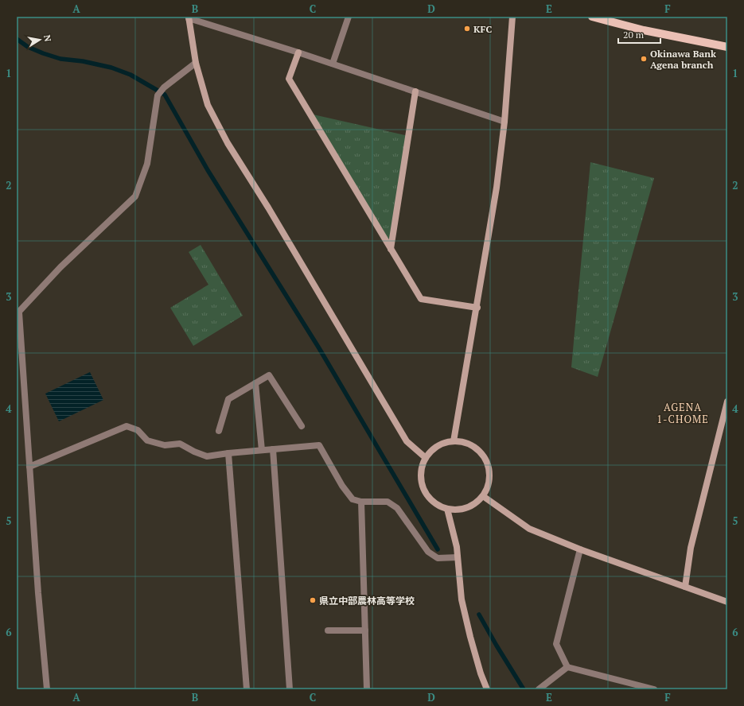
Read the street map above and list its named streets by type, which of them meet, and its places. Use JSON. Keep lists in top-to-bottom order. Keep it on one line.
{"districts":["AGENA 1-CHOME"],"places":["KFC","Okinawa Bank Agena branch","県立中部農林高等学校"],"scale_bar":"20 m","north":"right","grid":{"columns":["A","B","C","D","E","F"],"rows":["1","2","3","4","5","6"]}}
